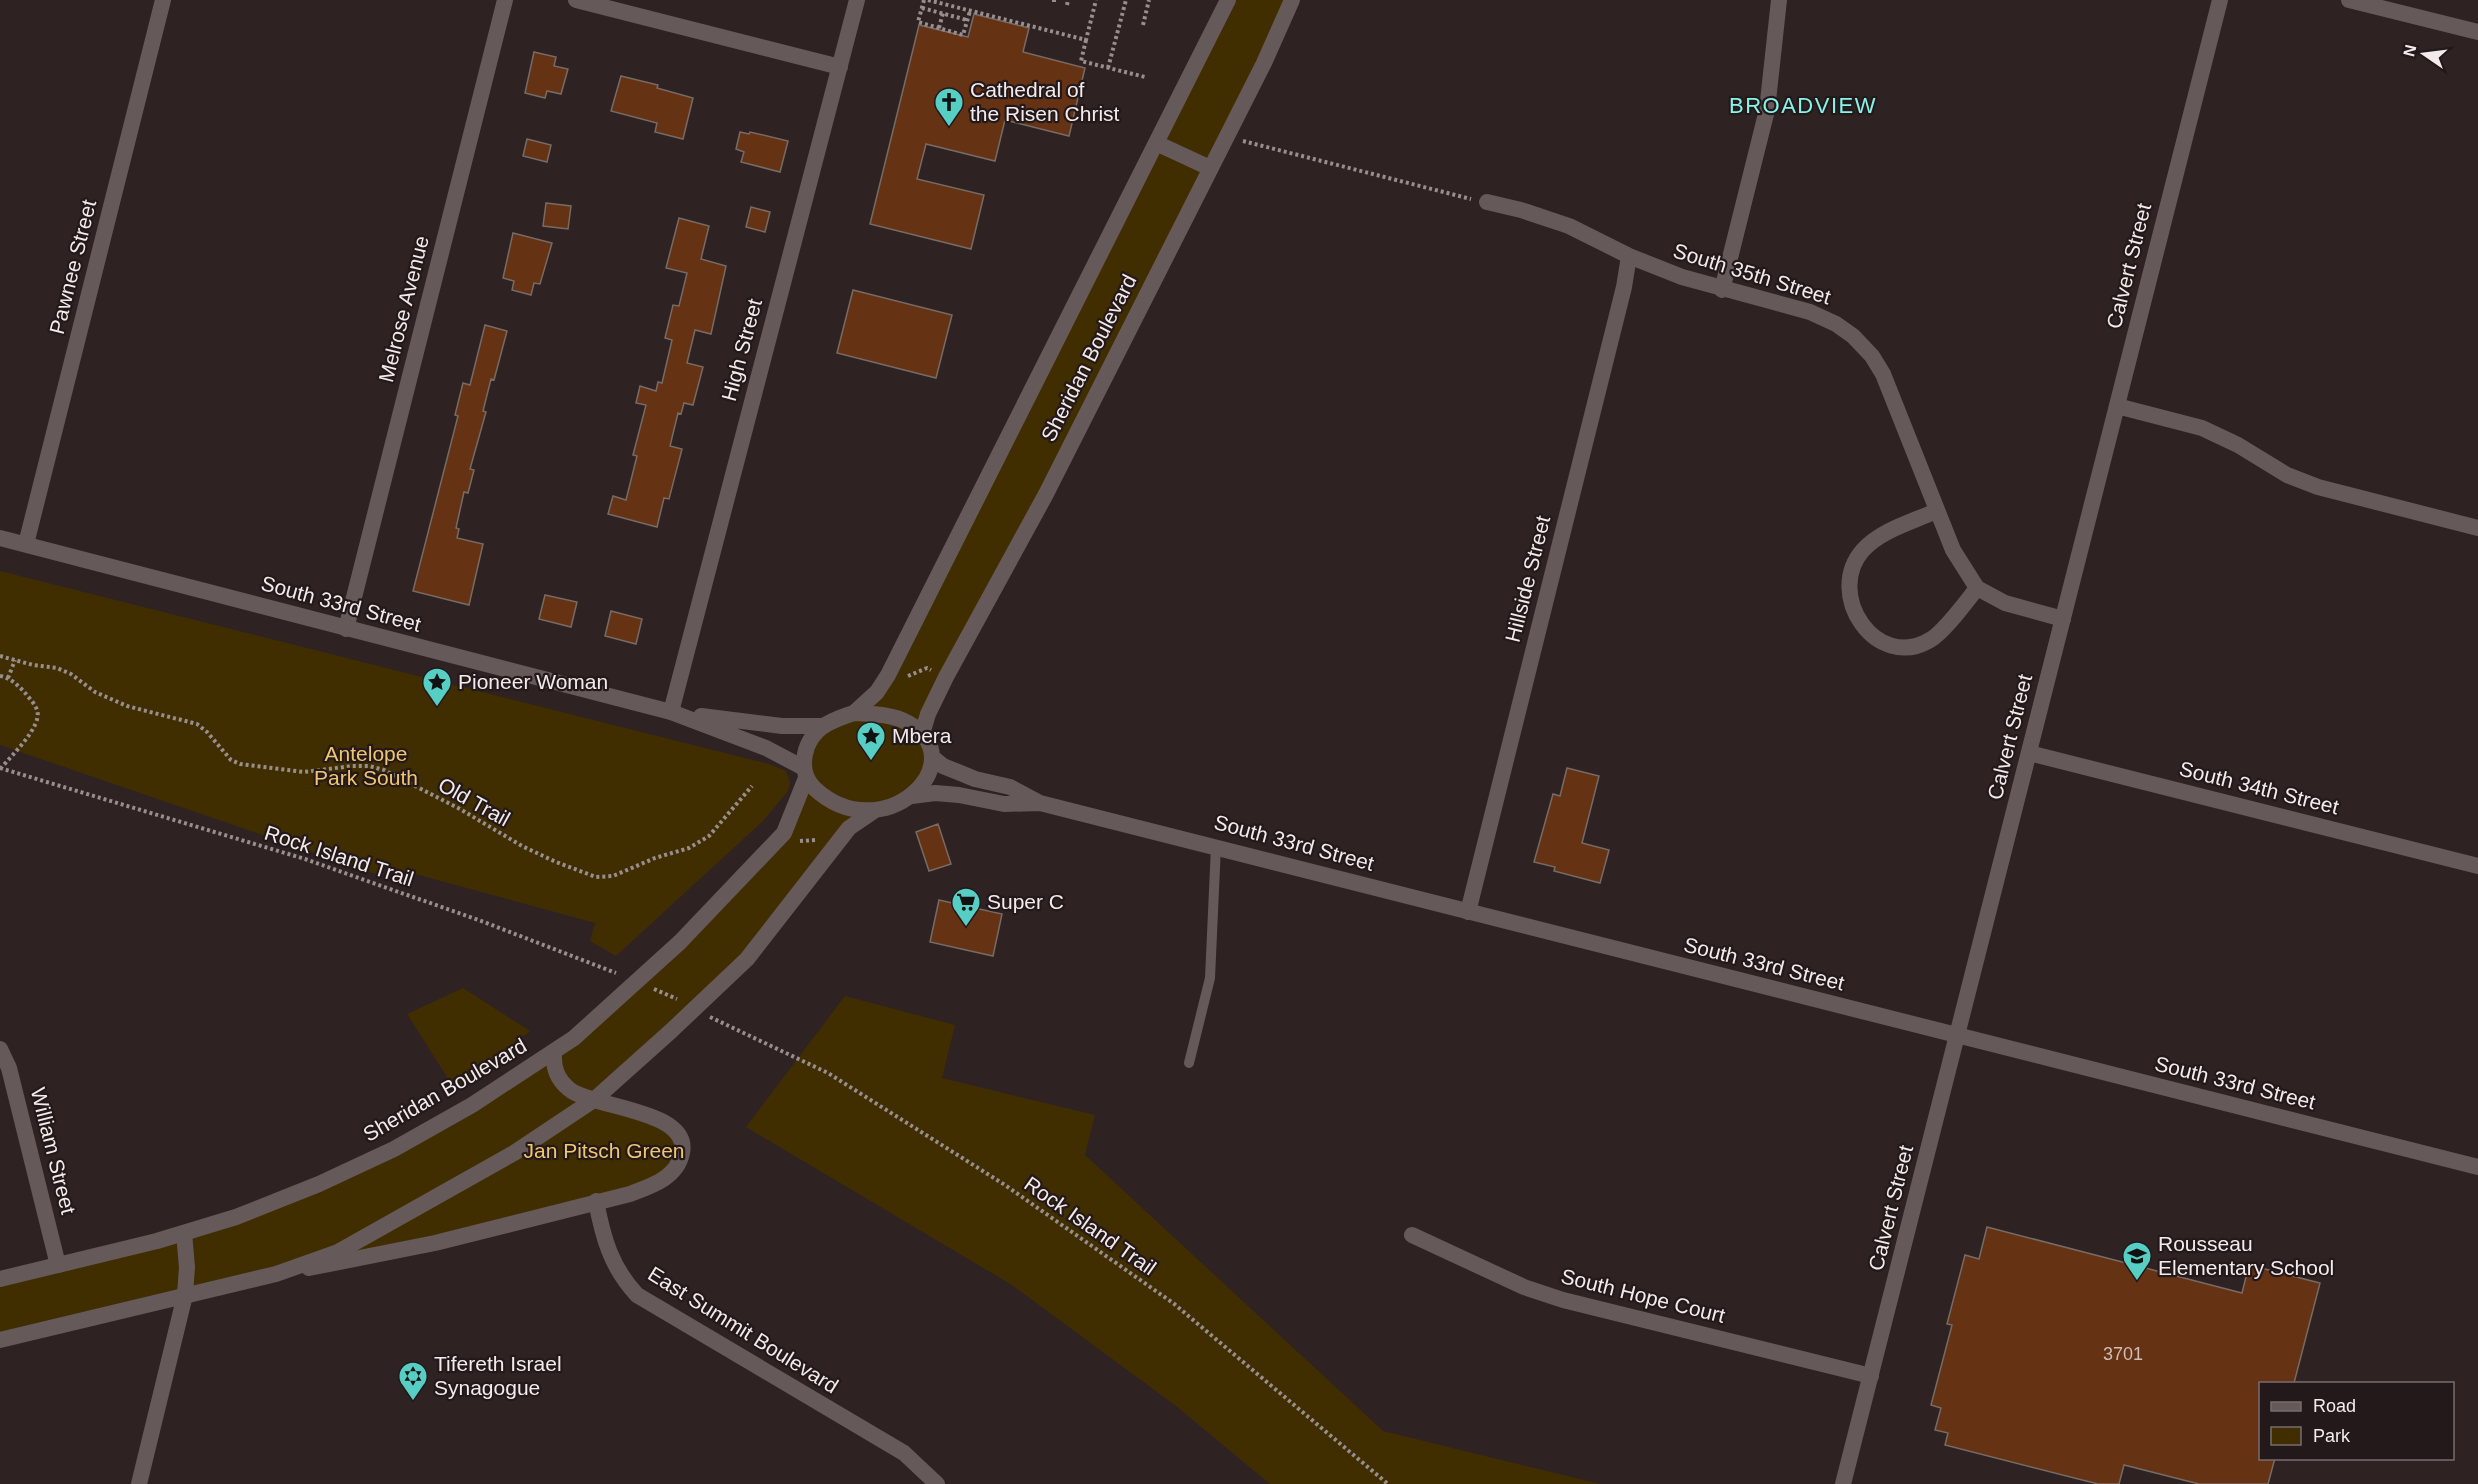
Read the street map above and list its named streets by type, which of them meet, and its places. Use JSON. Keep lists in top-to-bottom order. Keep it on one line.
{"streets":{"street":["Calvert Street","Pawnee Street","South 35th Street","Melrose Avenue","High Street","Sheridan Boulevard","Hillside Street","South 33rd Street","South 34th Street","William Street","South Hope Court","East Summit Boulevard"],"path":["Old Trail","Rock Island Trail"]},"crossings":[["Calvert Street","South 35th Street"],["Calvert Street","South 33rd Street"],["Calvert Street","South 34th Street"],["Calvert Street","South Hope Court"],["Pawnee Street","South 33rd Street"],["South 35th Street","Hillside Street"],["Melrose Avenue","South 33rd Street"],["High Street","South 33rd Street"],["Sheridan Boulevard","South 33rd Street"],["Sheridan Boulevard","William Street"],["Hillside Street","South 33rd Street"]],"districts":["BROADVIEW"],"parks":["Antelope Park South","Jan Pitsch Green"],"places":{"church":["Cathedral of the Risen Christ"],"place":["Pioneer Woman","Mbera"],"supermarket":["Super C"],"school or university":["Rousseau Elementary School"],"synagogue":["Tifereth Israel Synagogue"]},"house_numbers":["3701"],"legend":["Road","Park"],"north":"left"}
